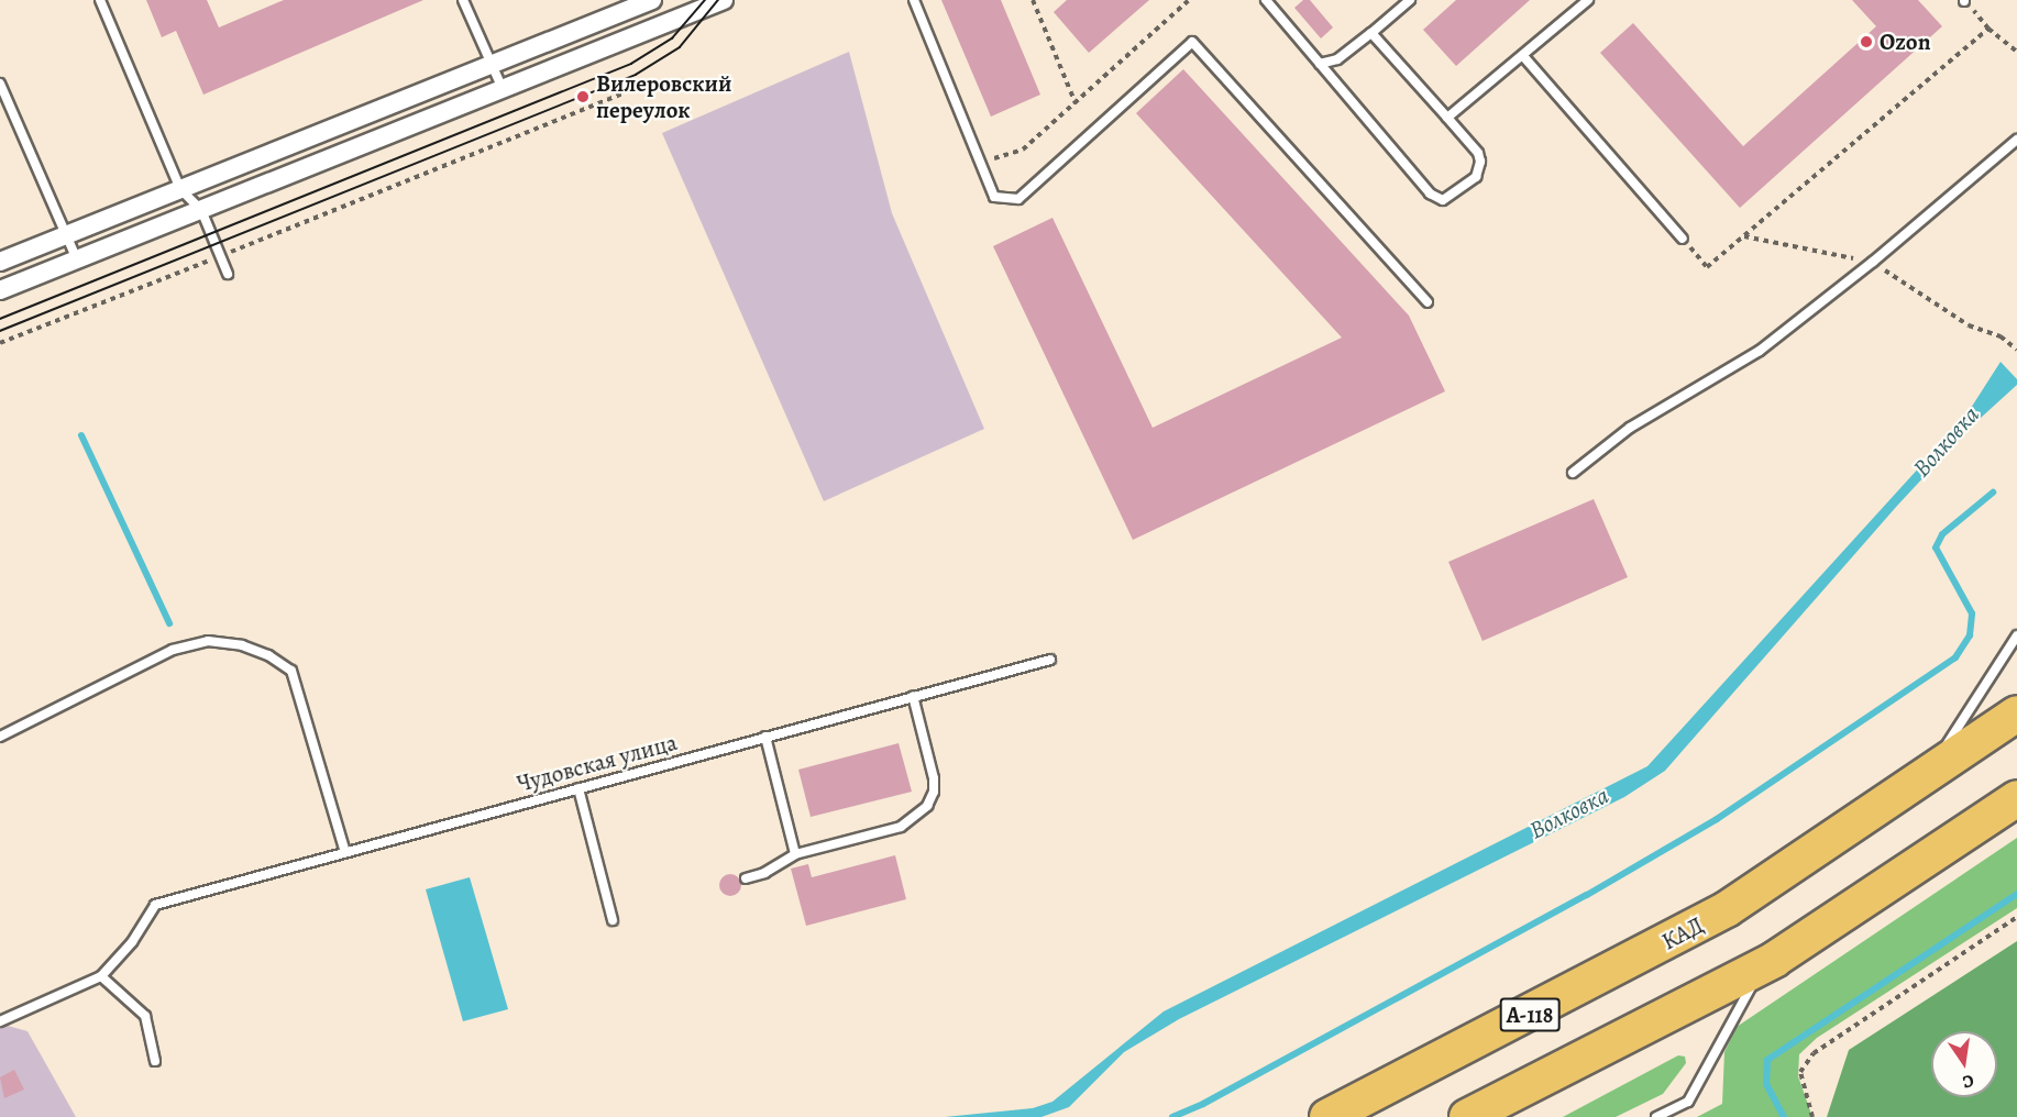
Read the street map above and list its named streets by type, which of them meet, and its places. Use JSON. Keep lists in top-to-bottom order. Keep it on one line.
{"streets":{"highway":["КАД","А-118"],"lane":["Чудовская улица"]},"water":["Волковка"],"places":["Ozon","Вилеровский переулок"],"north":"bottom"}
